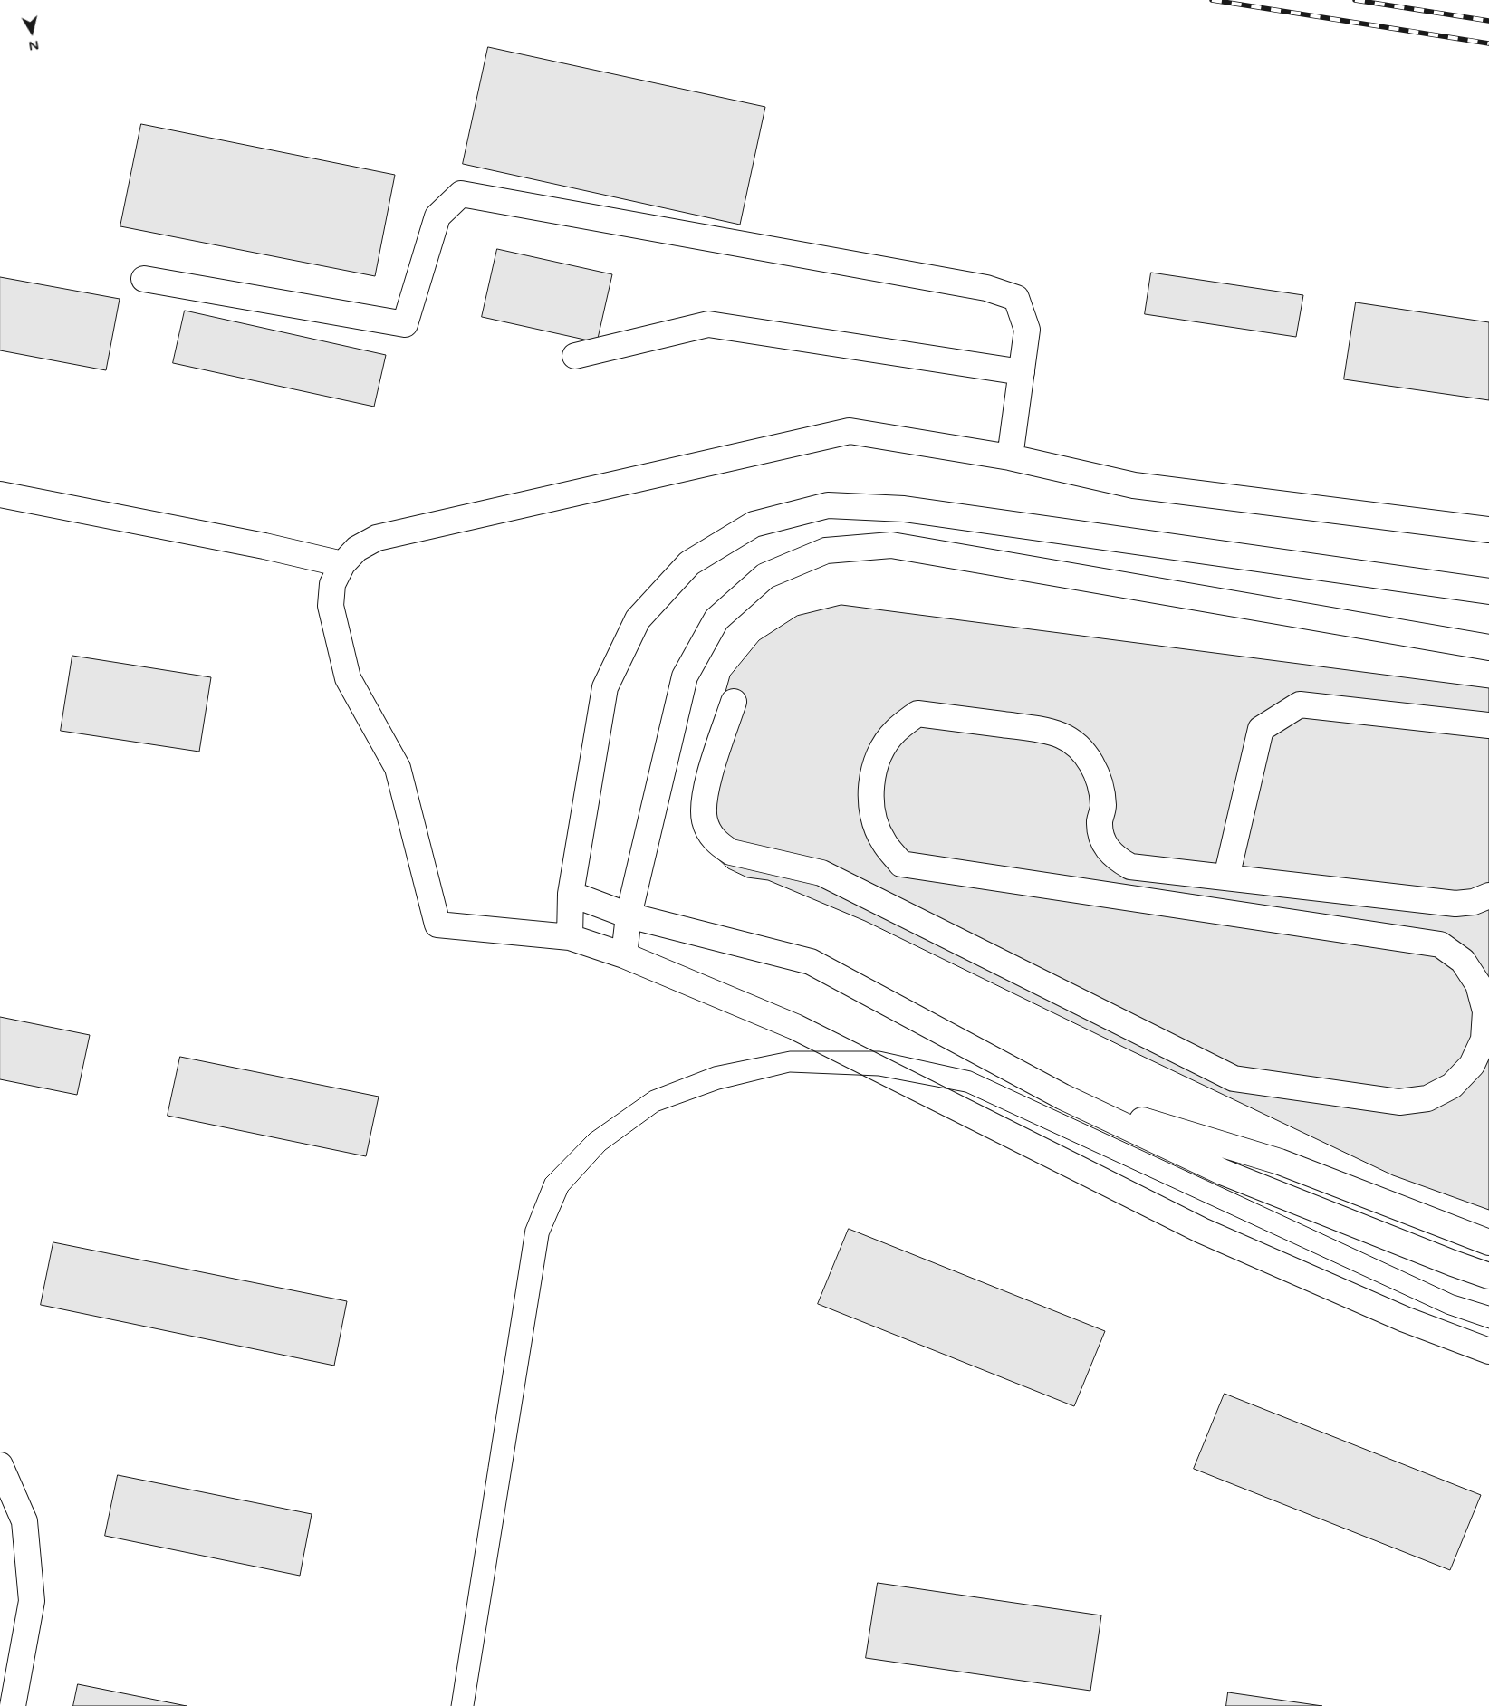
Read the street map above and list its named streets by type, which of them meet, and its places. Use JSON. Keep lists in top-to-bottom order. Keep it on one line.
{"north":"bottom"}
